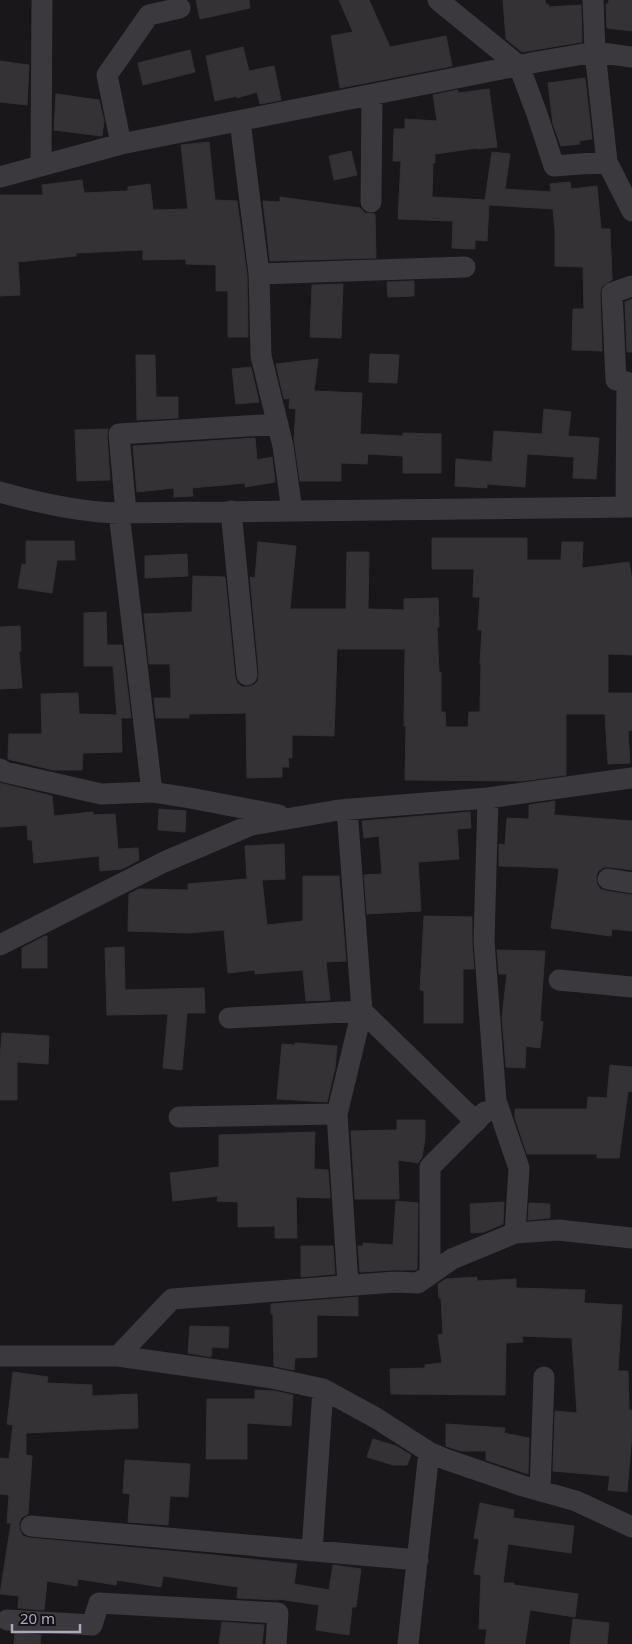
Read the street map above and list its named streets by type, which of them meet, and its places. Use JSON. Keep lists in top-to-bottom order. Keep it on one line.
{"scale_bar":"20 m"}
